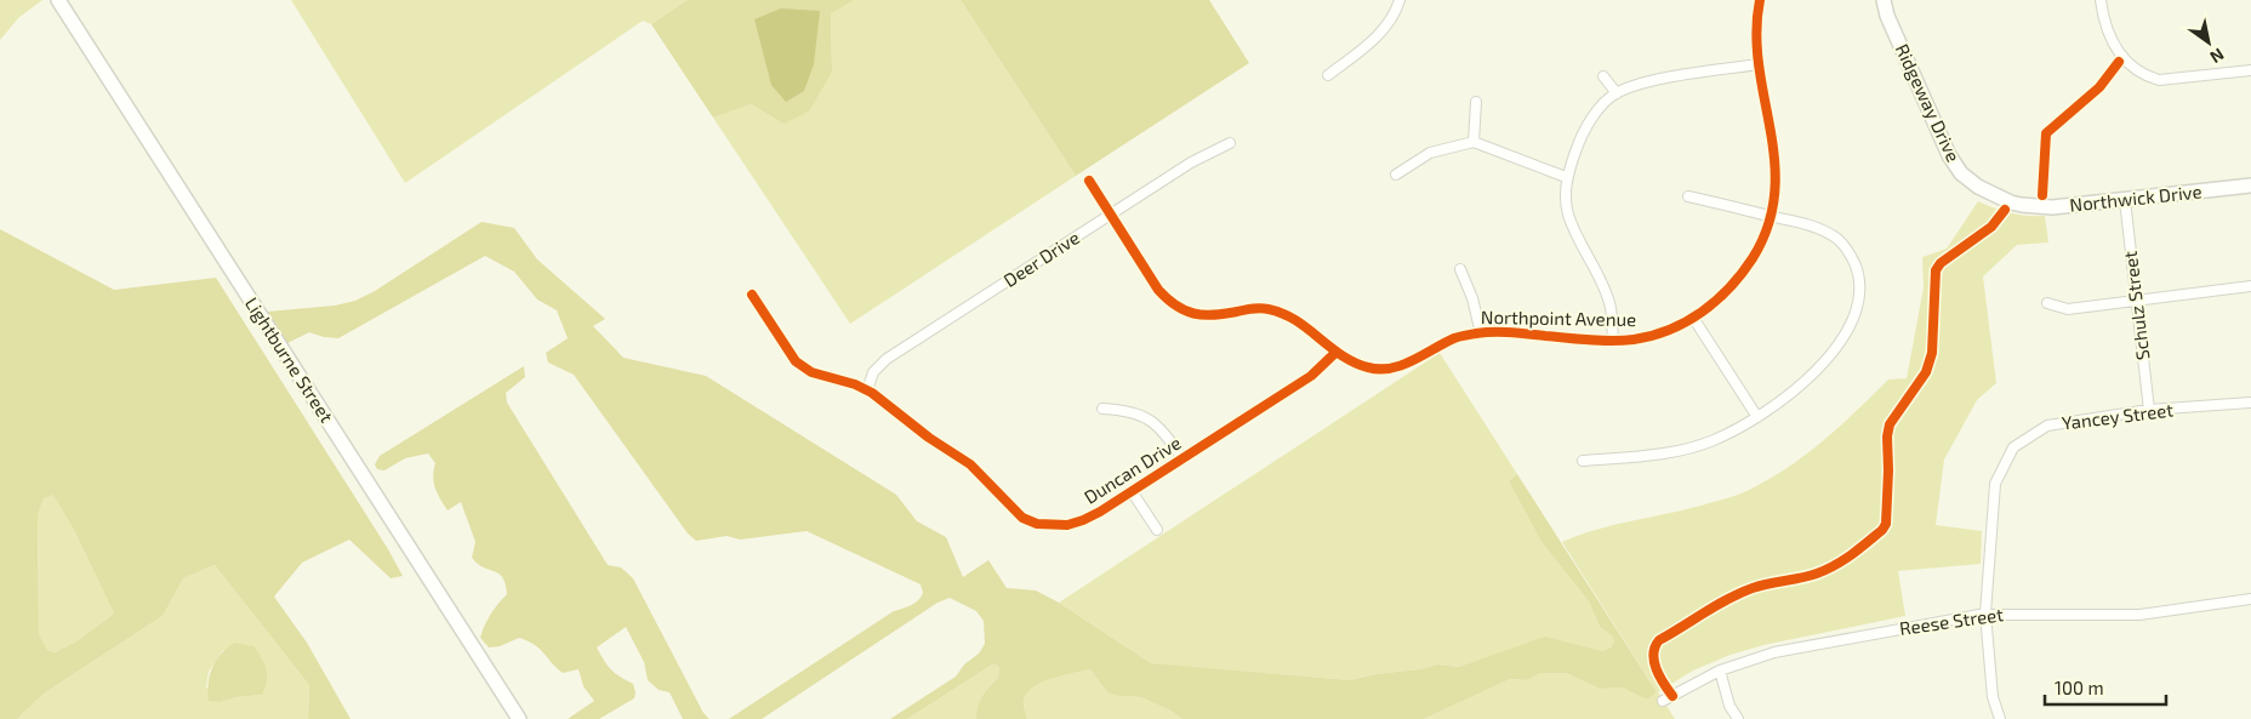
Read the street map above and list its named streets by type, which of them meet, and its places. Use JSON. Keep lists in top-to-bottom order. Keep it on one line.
{"streets":{"main road":["Ridgeway Drive","Northwick Drive","Lightburne Street"],"street":["Deer Drive","Schulz Street","Northpoint Avenue","Yancey Street","Duncan Drive","Reese Street"]},"crossings":[["Ridgeway Drive","Northwick Drive"],["Northwick Drive","Schulz Street"],["Deer Drive","Northpoint Avenue"],["Deer Drive","Duncan Drive"],["Schulz Street","Yancey Street"],["Northpoint Avenue","Duncan Drive"],["Yancey Street","Reese Street"]],"scale_bar":"100 m","north":"bottom right"}
